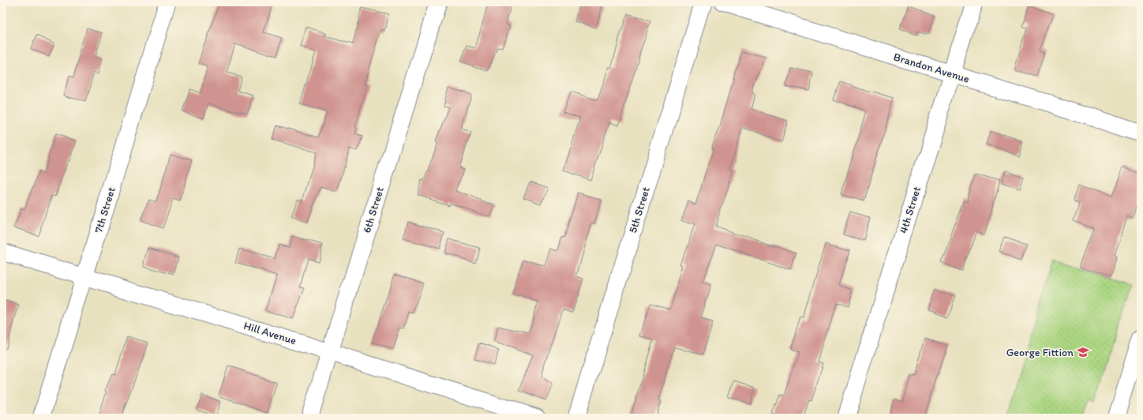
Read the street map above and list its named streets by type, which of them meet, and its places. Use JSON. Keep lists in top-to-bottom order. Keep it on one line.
{"streets":{"street":["Brandon Avenue","7th Street","6th Street","5th Street","4th Street","Hill Avenue"]},"crossings":[["Brandon Avenue","4th Street"],["7th Street","Hill Avenue"],["6th Street","Hill Avenue"]],"places":{"school or university":["George Fittion"]}}
